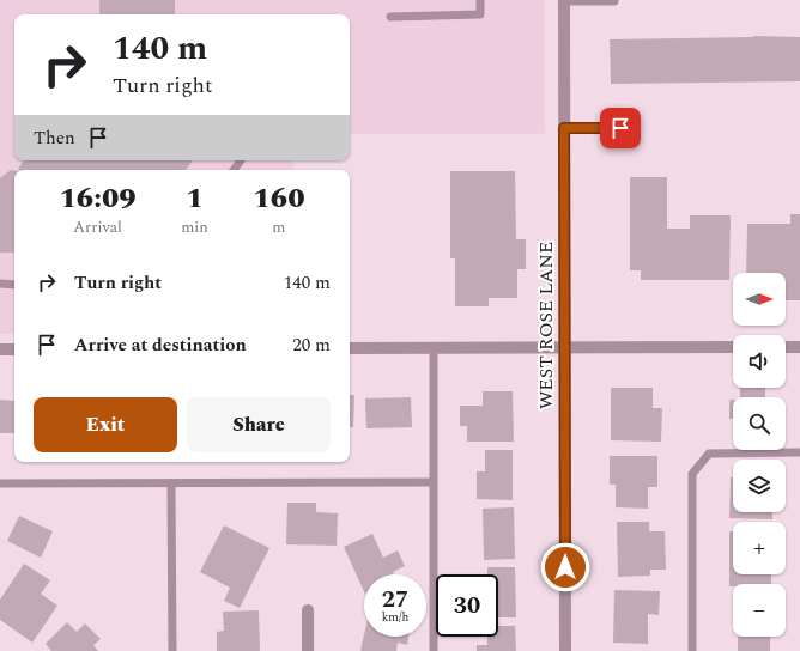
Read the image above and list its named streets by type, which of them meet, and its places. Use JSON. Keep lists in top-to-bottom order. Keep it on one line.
{"streets":{"street":["WEST ROSE LANE"]},"north":"right","page":{"turn":["140 m","Turn right"],"then":"Then","eta":["16:09","Arrival","1","min","160","m"],"list":[{"name":"Turn right","value":"140 m"},{"name":"Arrive at destination","value":"20 m"}],"map_buttons":["+","−"],"buttons":["Exit","Share"],"speed":"27 km/h","limit":"30"}}
